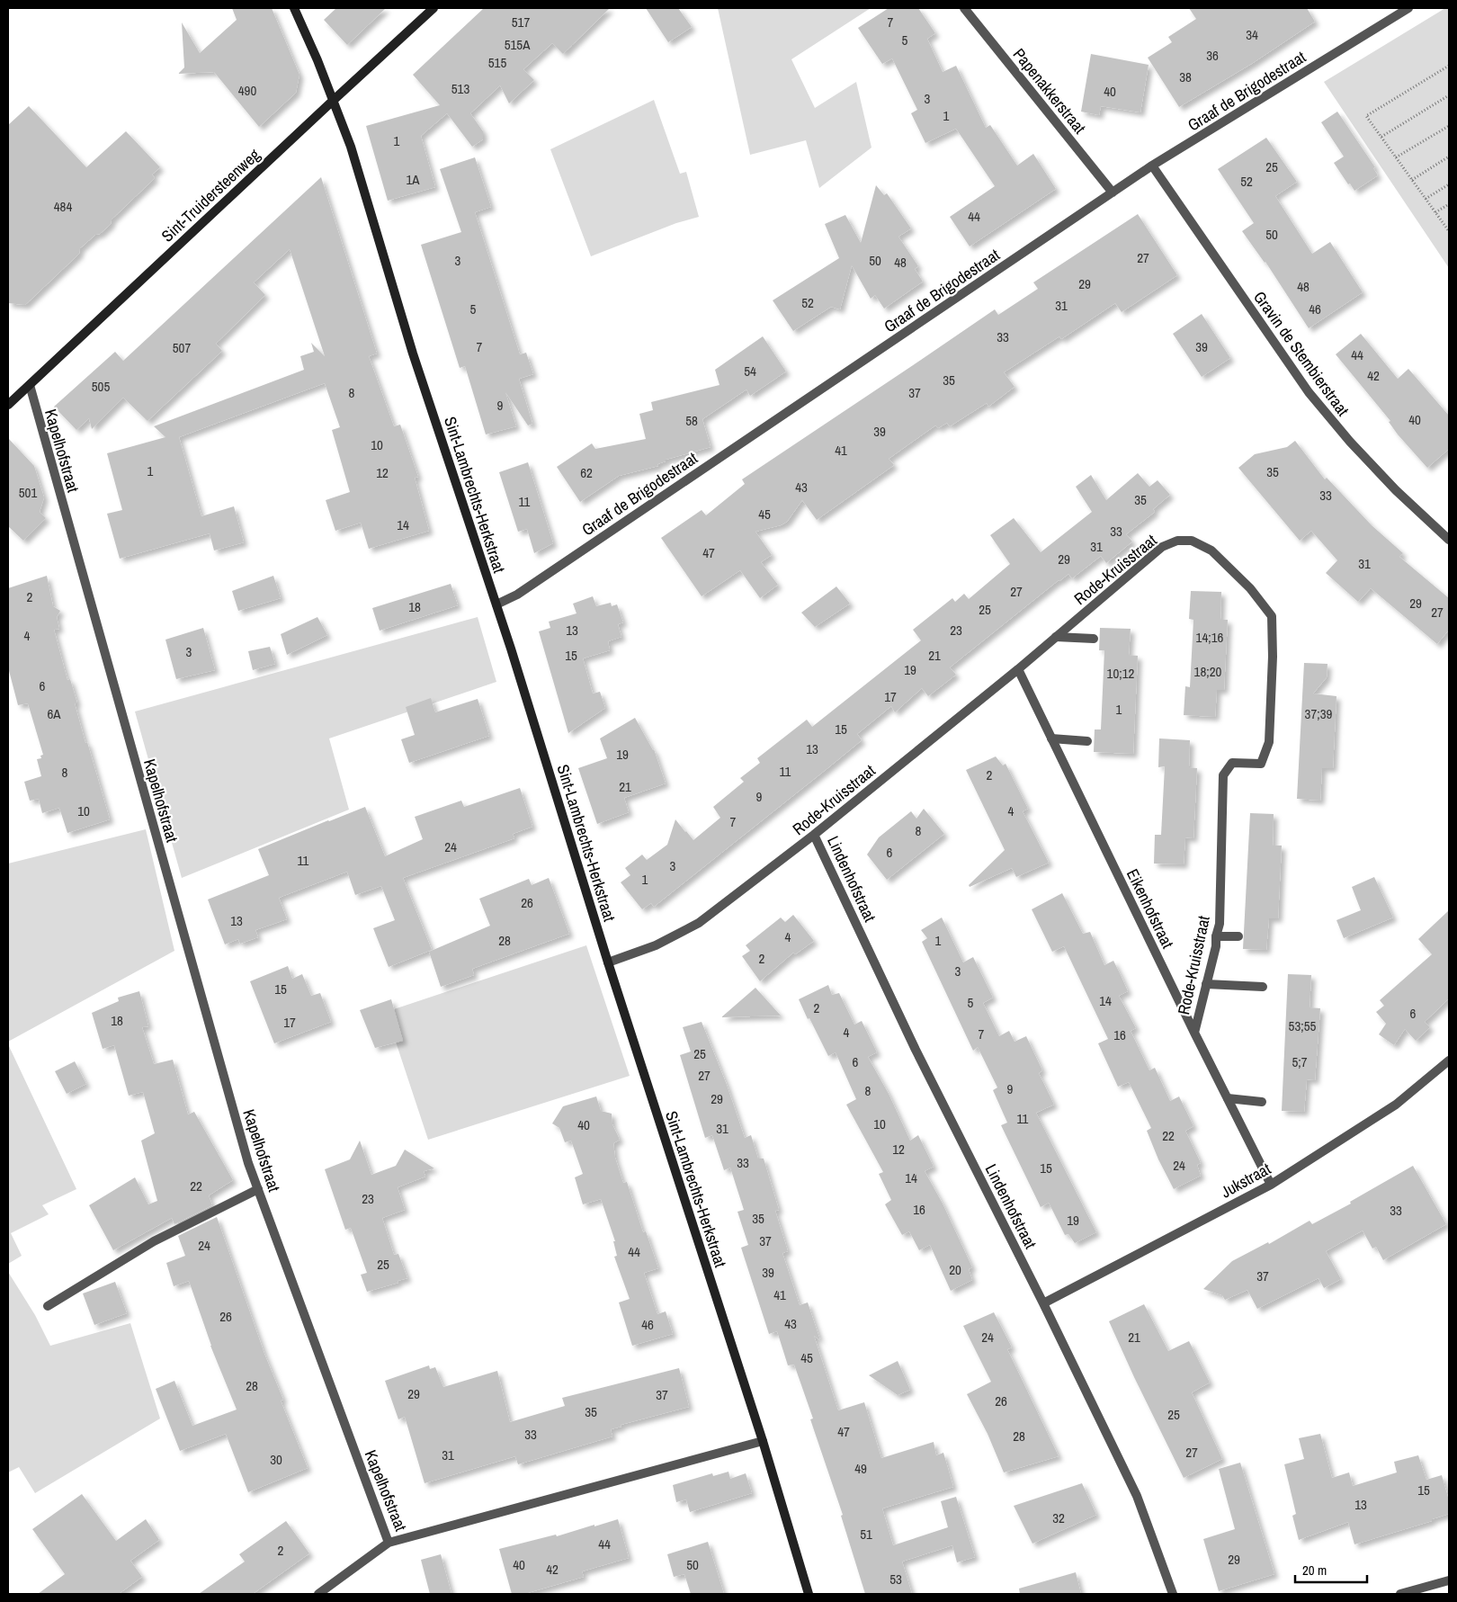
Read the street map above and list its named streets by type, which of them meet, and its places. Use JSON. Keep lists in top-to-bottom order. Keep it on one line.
{"streets":{"street":["Papenakkerstraat","Graaf de Brigodestraat","Sint-Truidersteenweg","Gravin de Stembierstraat","Kapelhofstraat","Sint-Lambrechts-Herkstraat","Rode-Kruisstraat","Lindenhofstraat","Eikenhofstraat","Jukstraat"]},"crossings":[["Papenakkerstraat","Graaf de Brigodestraat"],["Graaf de Brigodestraat","Gravin de Stembierstraat"],["Graaf de Brigodestraat","Sint-Lambrechts-Herkstraat"],["Sint-Truidersteenweg","Kapelhofstraat"],["Sint-Truidersteenweg","Sint-Lambrechts-Herkstraat"],["Kapelhofstraat","Sint-Lambrechts-Herkstraat"],["Sint-Lambrechts-Herkstraat","Rode-Kruisstraat"],["Rode-Kruisstraat","Lindenhofstraat"],["Rode-Kruisstraat","Eikenhofstraat"],["Lindenhofstraat","Jukstraat"],["Eikenhofstraat","Jukstraat"]],"house_numbers":["517","7","34","5","515A","36","515","38","513","490","40","3","1","1","25","1A","52","484","44","50","27","3","50","48","29","48","52","31","5","46","33","7","39","507","44","54","42","35","505","8","37","9","40","58","39","10","41","1","35","12","62","43","501","33","35","11","45","14","33","31","47","29","31","27","2","29","18","25","27","13","23","4","14;16","3","15","21","19","18;20","10;12","6","17","1","6A","37;39","15","13","19","11","8","2","21","9","10","4","7","8","24","6","11","3","1","26","13","4","28","1","2","3","15","14","5","2","6","18","17","53;55","4","7","16","25","6","5;7","27","9","8","29","11","10","40","31","22","12","33","24","15","14","22","23","16","33","35","19","37","24","44","25","20","39","37","41","26","43","46","24","21","45","28","29","37","26","35","25","47","33","28","27","31","30","49","15","13","32","51","44","2","29","40","50","42","53"],"scale_bar":"20 m"}
